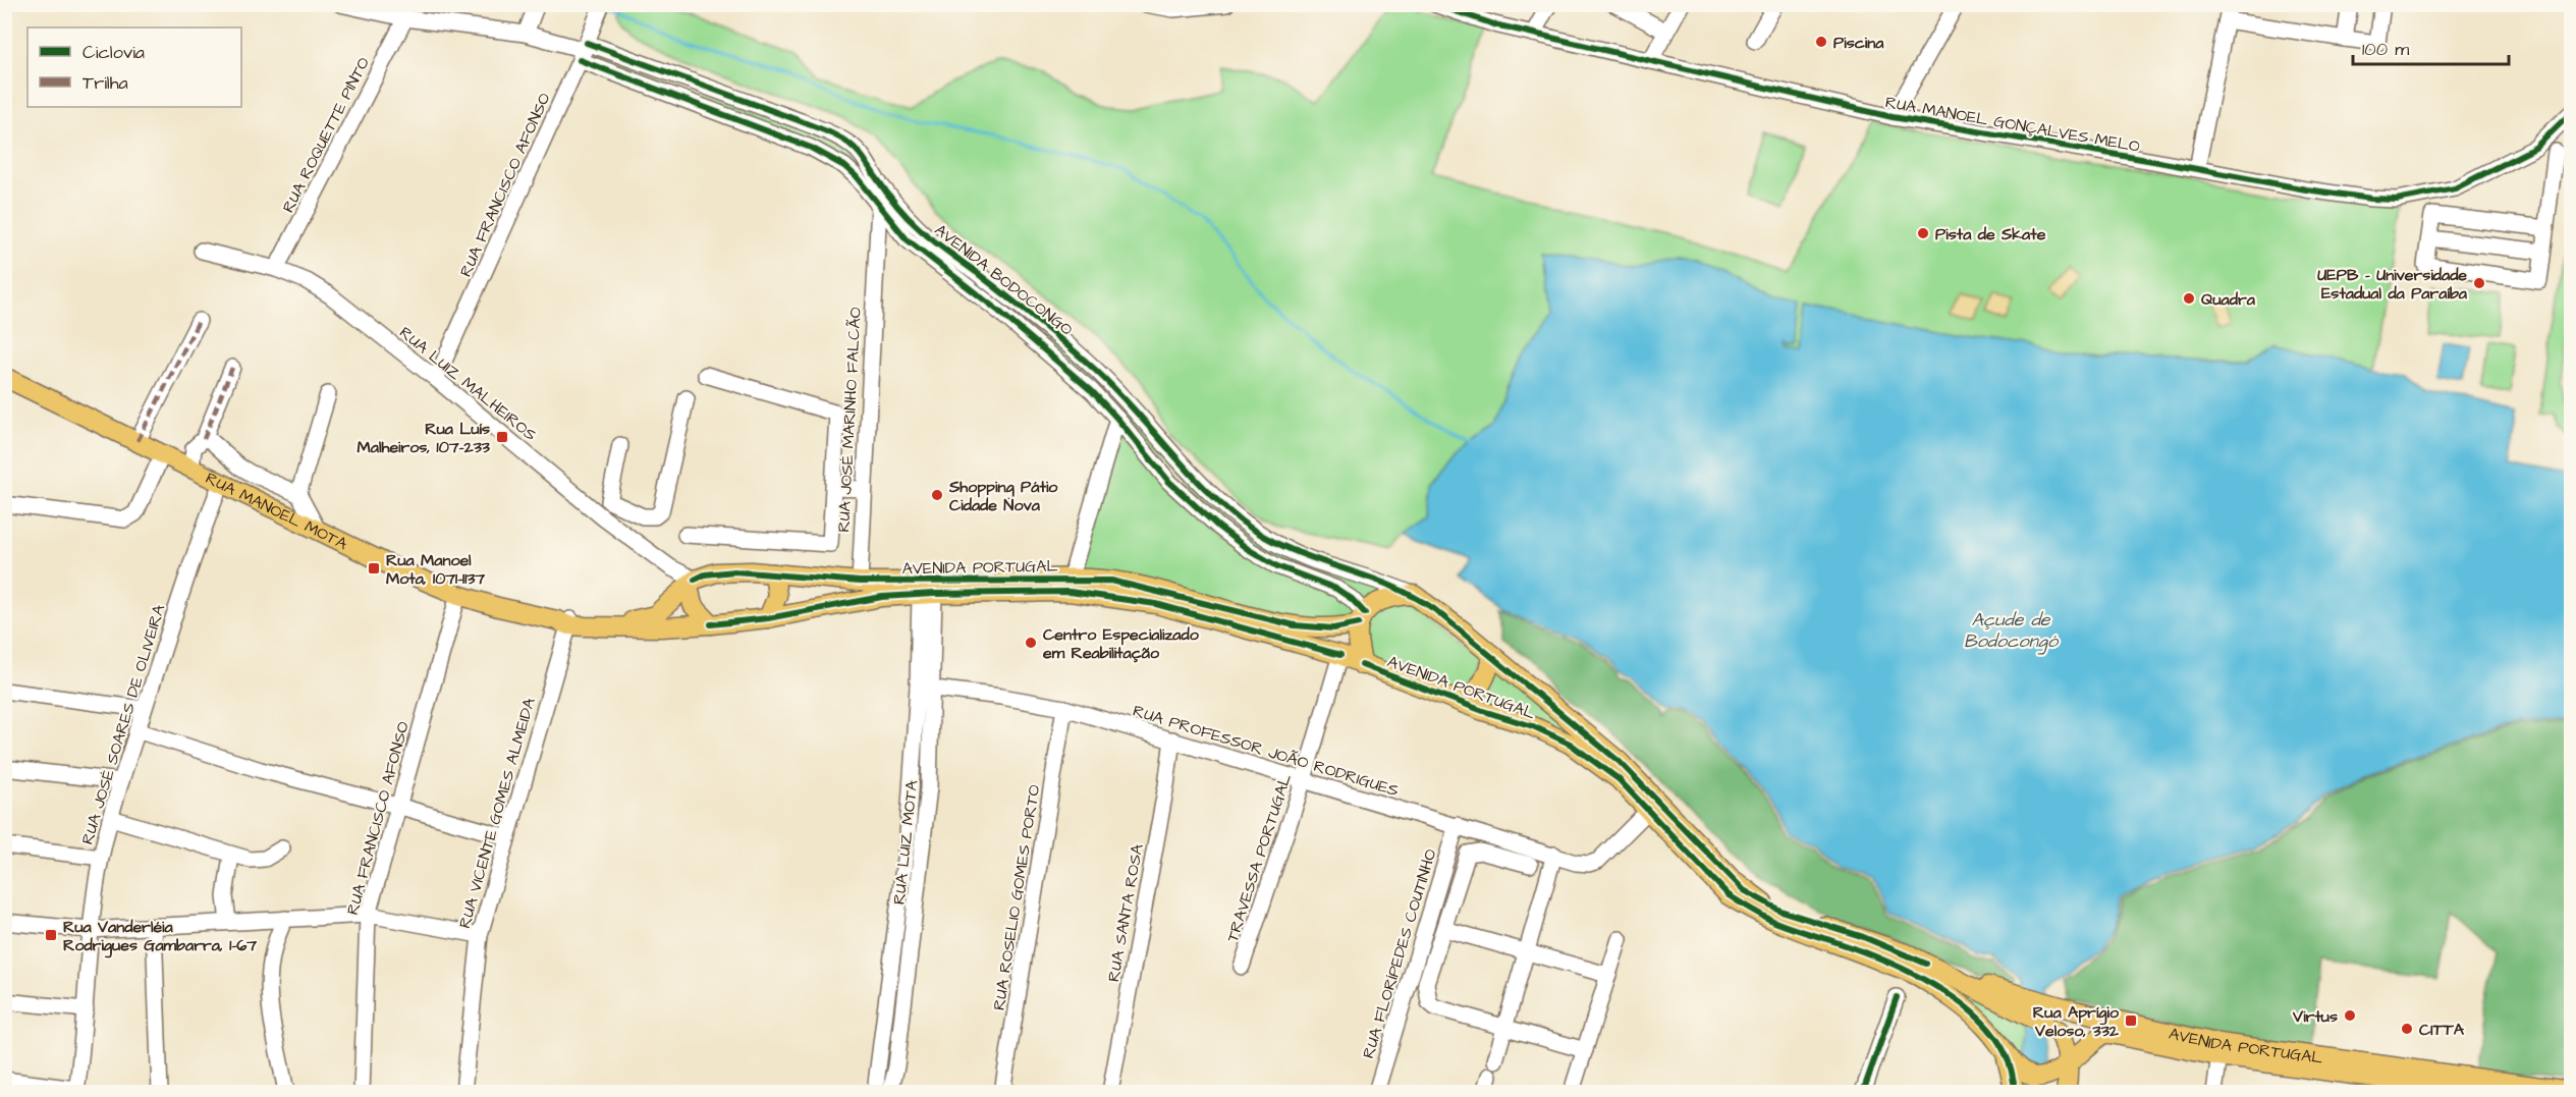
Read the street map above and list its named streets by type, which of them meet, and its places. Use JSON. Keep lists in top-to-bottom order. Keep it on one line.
{"streets":{"main road":["RUA MANOEL MOTA","AVENIDA PORTUGAL"],"street":["RUA MANOEL GONÇALVES MELO","RUA ROQUETTE PINTO","RUA FRANCISCO AFONSO","AVENIDA BODOCONGO","RUA LUIZ MALHEIROS","RUA JOSÉ MARINHO FALCÃO","RUA JOSÉ SOARES DE OLIVEIRA","RUA PROFESSOR JOÃO RODRIGUES","RUA VICENTE GOMES ALMEIDA","RUA LUIZ MOTA","TRAVESSA PORTUGAL","RUA ROSELIO GOMES PORTO","RUA SANTA ROSA","RUA FLORÍPEDES COUTINHO"]},"crossings":[["RUA ROQUETTE PINTO","AVENIDA BODOCONGO"],["RUA ROQUETTE PINTO","RUA LUIZ MALHEIROS"],["RUA FRANCISCO AFONSO","AVENIDA BODOCONGO"],["RUA FRANCISCO AFONSO","RUA LUIZ MALHEIROS"],["RUA FRANCISCO AFONSO","RUA MANOEL MOTA"],["AVENIDA BODOCONGO","RUA JOSÉ MARINHO FALCÃO"],["AVENIDA BODOCONGO","AVENIDA PORTUGAL"],["RUA LUIZ MALHEIROS","AVENIDA PORTUGAL"],["RUA JOSÉ MARINHO FALCÃO","AVENIDA PORTUGAL"],["RUA MANOEL MOTA","AVENIDA PORTUGAL"],["RUA MANOEL MOTA","RUA JOSÉ SOARES DE OLIVEIRA"],["RUA MANOEL MOTA","RUA VICENTE GOMES ALMEIDA"],["AVENIDA PORTUGAL","RUA PROFESSOR JOÃO RODRIGUES"],["AVENIDA PORTUGAL","RUA VICENTE GOMES ALMEIDA"],["AVENIDA PORTUGAL","RUA LUIZ MOTA"],["AVENIDA PORTUGAL","TRAVESSA PORTUGAL"],["RUA PROFESSOR JOÃO RODRIGUES","RUA LUIZ MOTA"],["RUA PROFESSOR JOÃO RODRIGUES","TRAVESSA PORTUGAL"],["RUA PROFESSOR JOÃO RODRIGUES","RUA ROSELIO GOMES PORTO"],["RUA PROFESSOR JOÃO RODRIGUES","RUA SANTA ROSA"],["RUA PROFESSOR JOÃO RODRIGUES","RUA FLORÍPEDES COUTINHO"]],"water":["Açude de Bodocongó"],"places":{"other":["Piscina","Pista de Skate","UEPB - Universidade Estadual da Paraíba","Quadra","Shopping Pátio Cidade Nova","Centro Especializado em Reabilitação","Virtus","CITTA"],"transit":["Rua Luís Malheiros, 107-233","Rua Manoel Mota, 1071-1137","Rua Vanderléia Rodrigues Gambarra, 1-67","Rua Aprígio Veloso, 332"]},"legend":["Ciclovia","Trilha"],"scale_bar":"100 m"}
